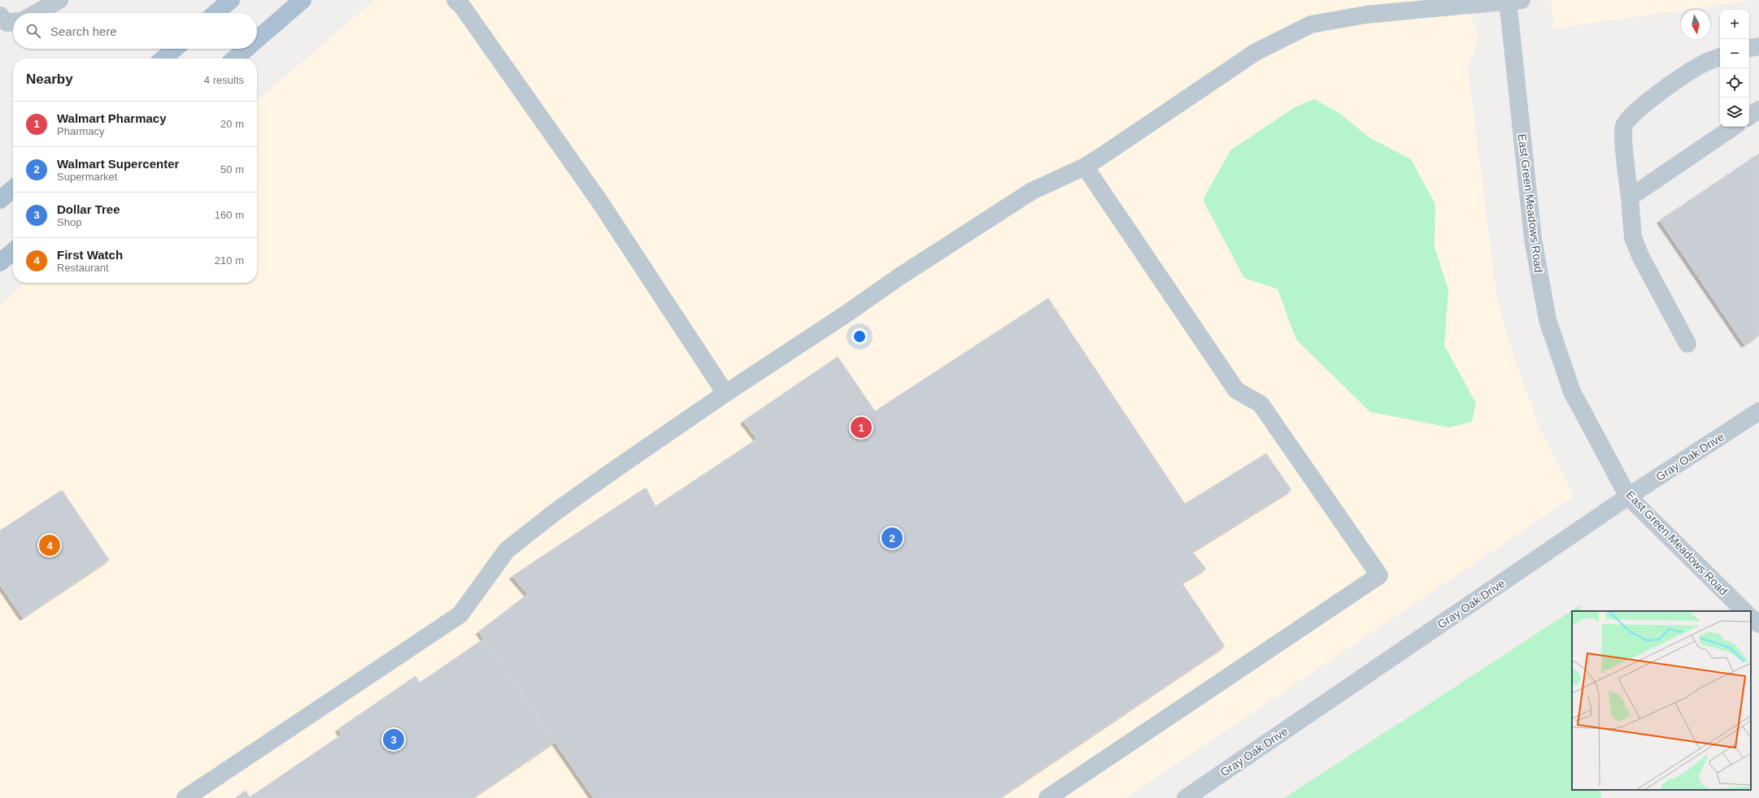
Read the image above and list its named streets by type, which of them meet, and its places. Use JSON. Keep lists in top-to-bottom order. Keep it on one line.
{"streets":{"street":["East Green Meadows Road","Gray Oak Drive"]},"crossings":[["East Green Meadows Road","Gray Oak Drive"]],"north":"bottom","page":{"map_buttons":["+","−"],"search":"Search here","heading":["Nearby","4 results"],"list":[{"mark":"1","name":"Walmart Pharmacy","note":"Pharmacy","value":"20 m"},{"mark":"2","name":"Walmart Supercenter","note":"Supermarket","value":"50 m"},{"mark":"3","name":"Dollar Tree","note":"Shop","value":"160 m"},{"mark":"4","name":"First Watch","note":"Restaurant","value":"210 m"}],"pins":["1","2","4","3"]}}
